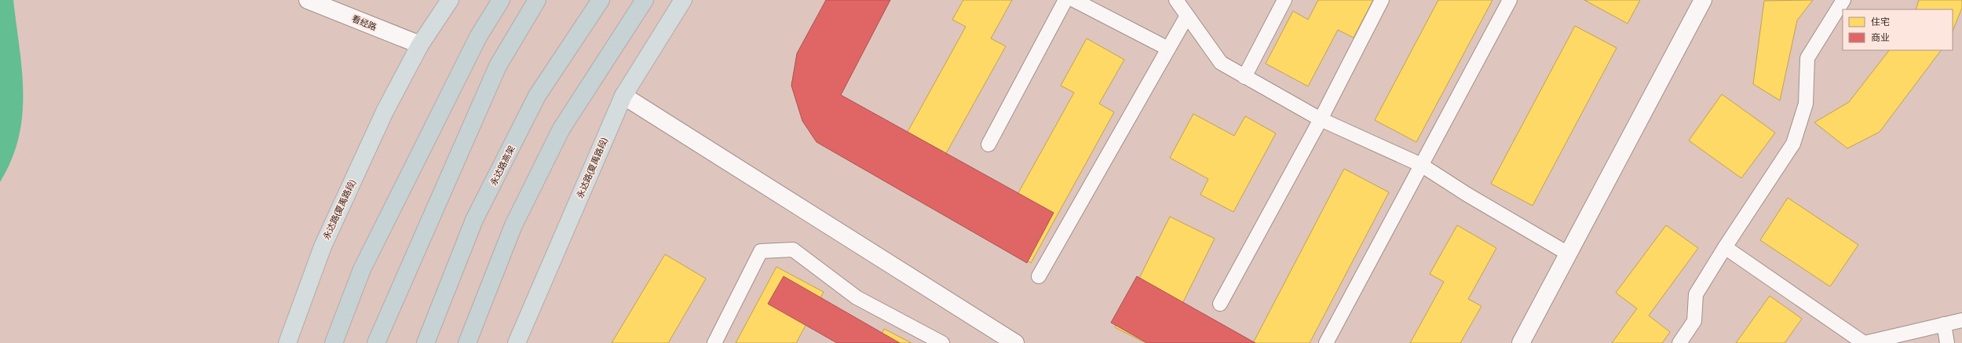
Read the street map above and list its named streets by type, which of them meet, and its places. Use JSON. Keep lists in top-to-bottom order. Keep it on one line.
{"streets":{"highway":["永达路高架"],"main road":["永达路(夏禹路段)"],"street":["看经路"]},"crossings":[["看经路","永达路(夏禹路段)"]],"legend":["住宅","商业"]}
